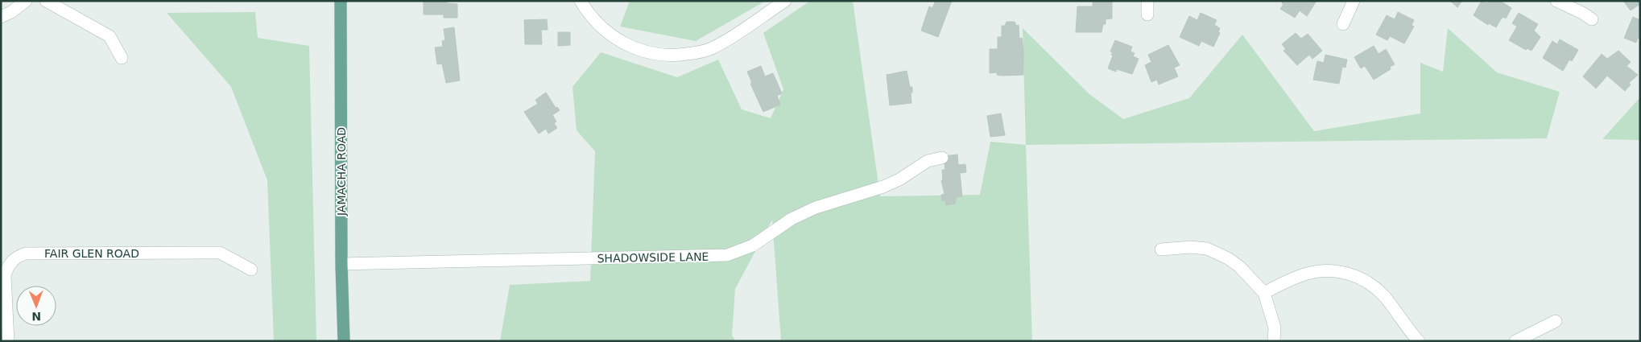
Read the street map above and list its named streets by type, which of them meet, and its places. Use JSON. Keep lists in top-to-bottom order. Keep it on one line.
{"streets":{"main road":["JAMACHA ROAD"],"street":["FAIR GLEN ROAD","SHADOWSIDE LANE"]},"crossings":[["JAMACHA ROAD","SHADOWSIDE LANE"]],"north":"bottom"}
